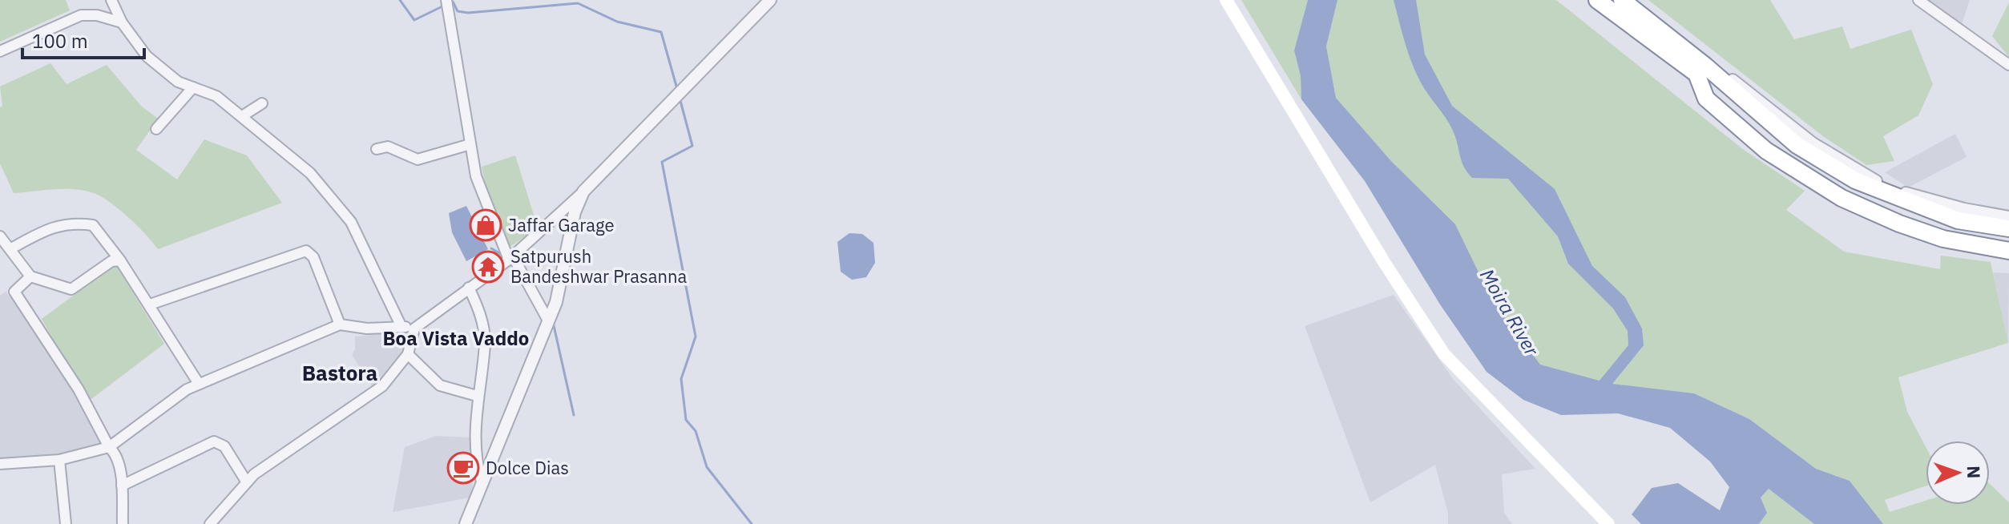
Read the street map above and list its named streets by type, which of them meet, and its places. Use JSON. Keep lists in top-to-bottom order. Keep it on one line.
{"districts":["Boa Vista Vaddo","Bastora"],"water":["Moira River"],"places":{"shop":["Jaffar Garage"],"temple":["Satpurush Bandeshwar Prasanna"],"cafe":["Dolce Dias"]},"scale_bar":"100 m","north":"right"}
